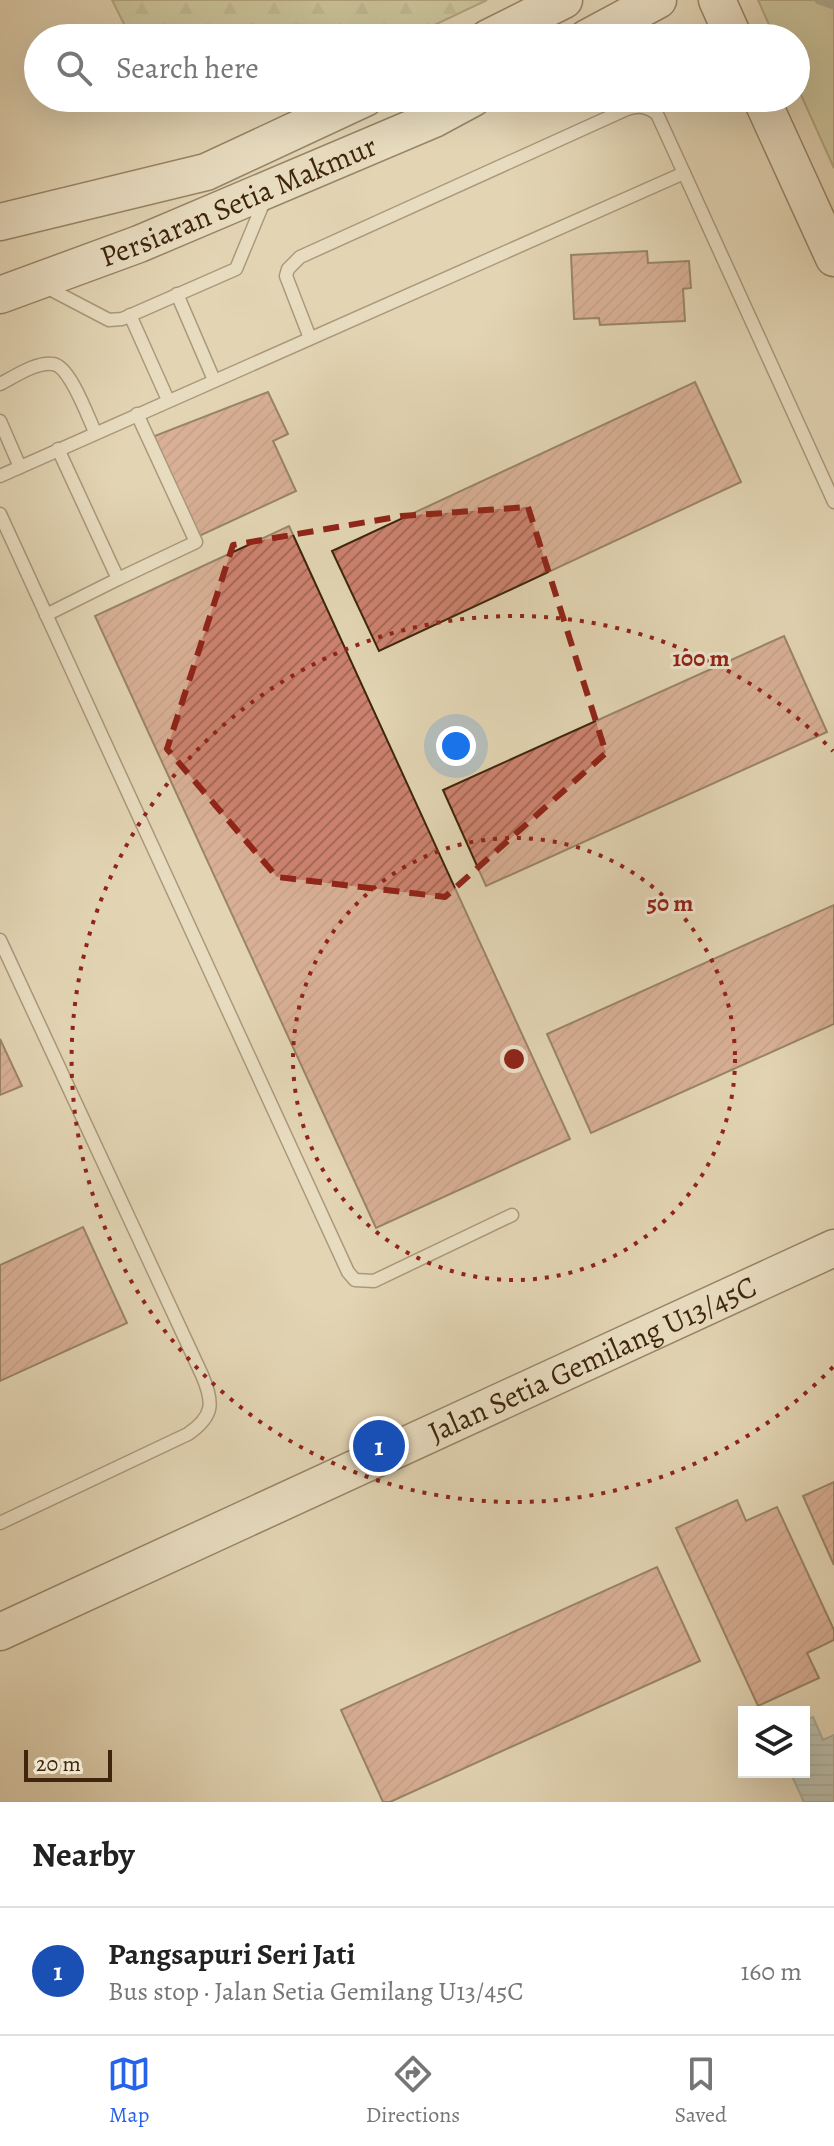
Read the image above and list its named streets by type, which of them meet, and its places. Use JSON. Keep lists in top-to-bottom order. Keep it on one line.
{"streets":{"street":["Persiaran Setia Makmur","Jalan Setia Gemilang U13/45C"]},"scale_bar":"20 m","page":{"search":"Search here","pins":"1","scale":"20 m","heading":"Nearby","list":[{"mark":"1","name":"Pangsapuri Seri Jati","note":"Bus stop · Jalan Setia Gemilang U13/45C","value":"160 m"}],"nav":["Map","Directions","Saved"]},"rings":["100 m","50 m"]}
